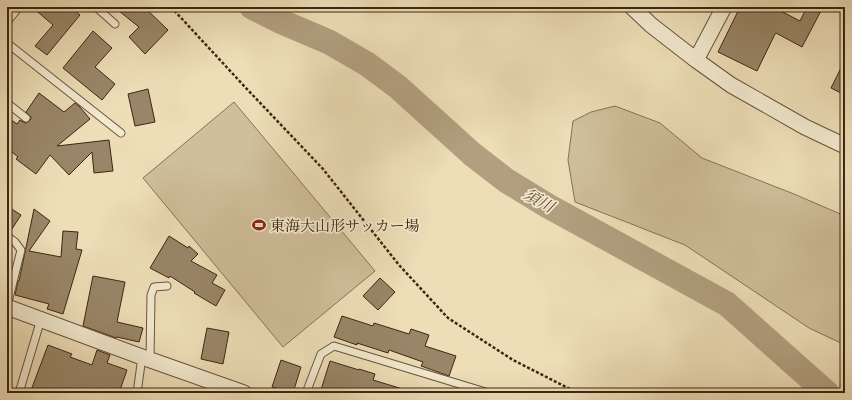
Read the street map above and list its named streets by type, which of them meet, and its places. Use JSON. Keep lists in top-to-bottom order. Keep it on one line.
{"water":["須川"],"places":{"sports":["東海大山形サッカー場"]}}
